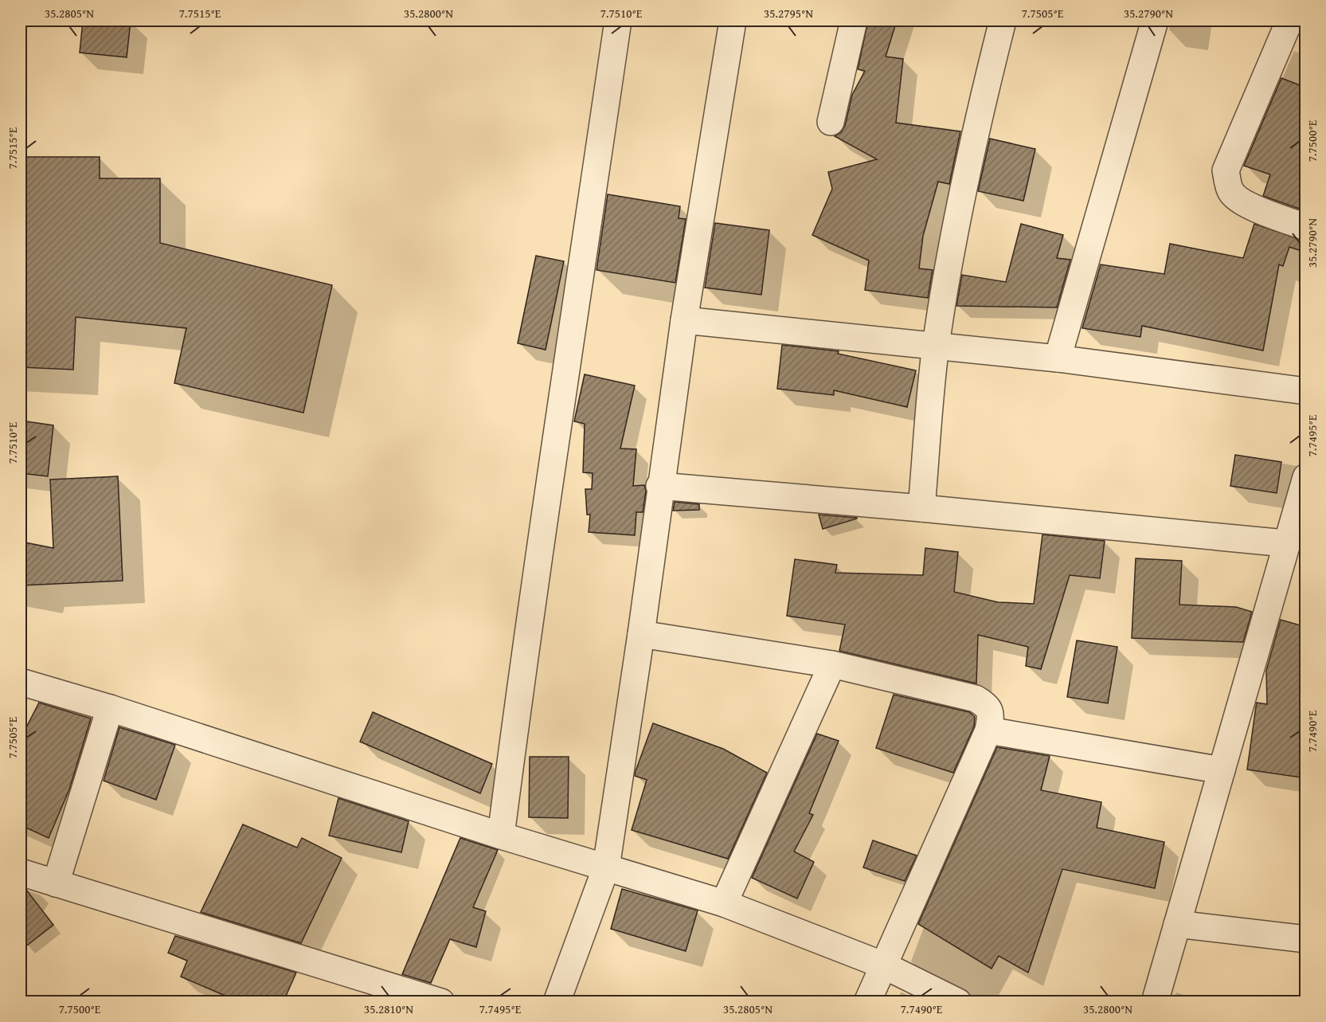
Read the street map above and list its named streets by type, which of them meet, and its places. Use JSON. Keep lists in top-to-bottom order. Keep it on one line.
{"coordinates":["35.2805°N","7.7515°E","35.2800°N","7.7510°E","35.2795°N","7.7505°E","35.2790°N","7.7500°E","7.7495°E","7.7490°E","35.2810°N"]}
